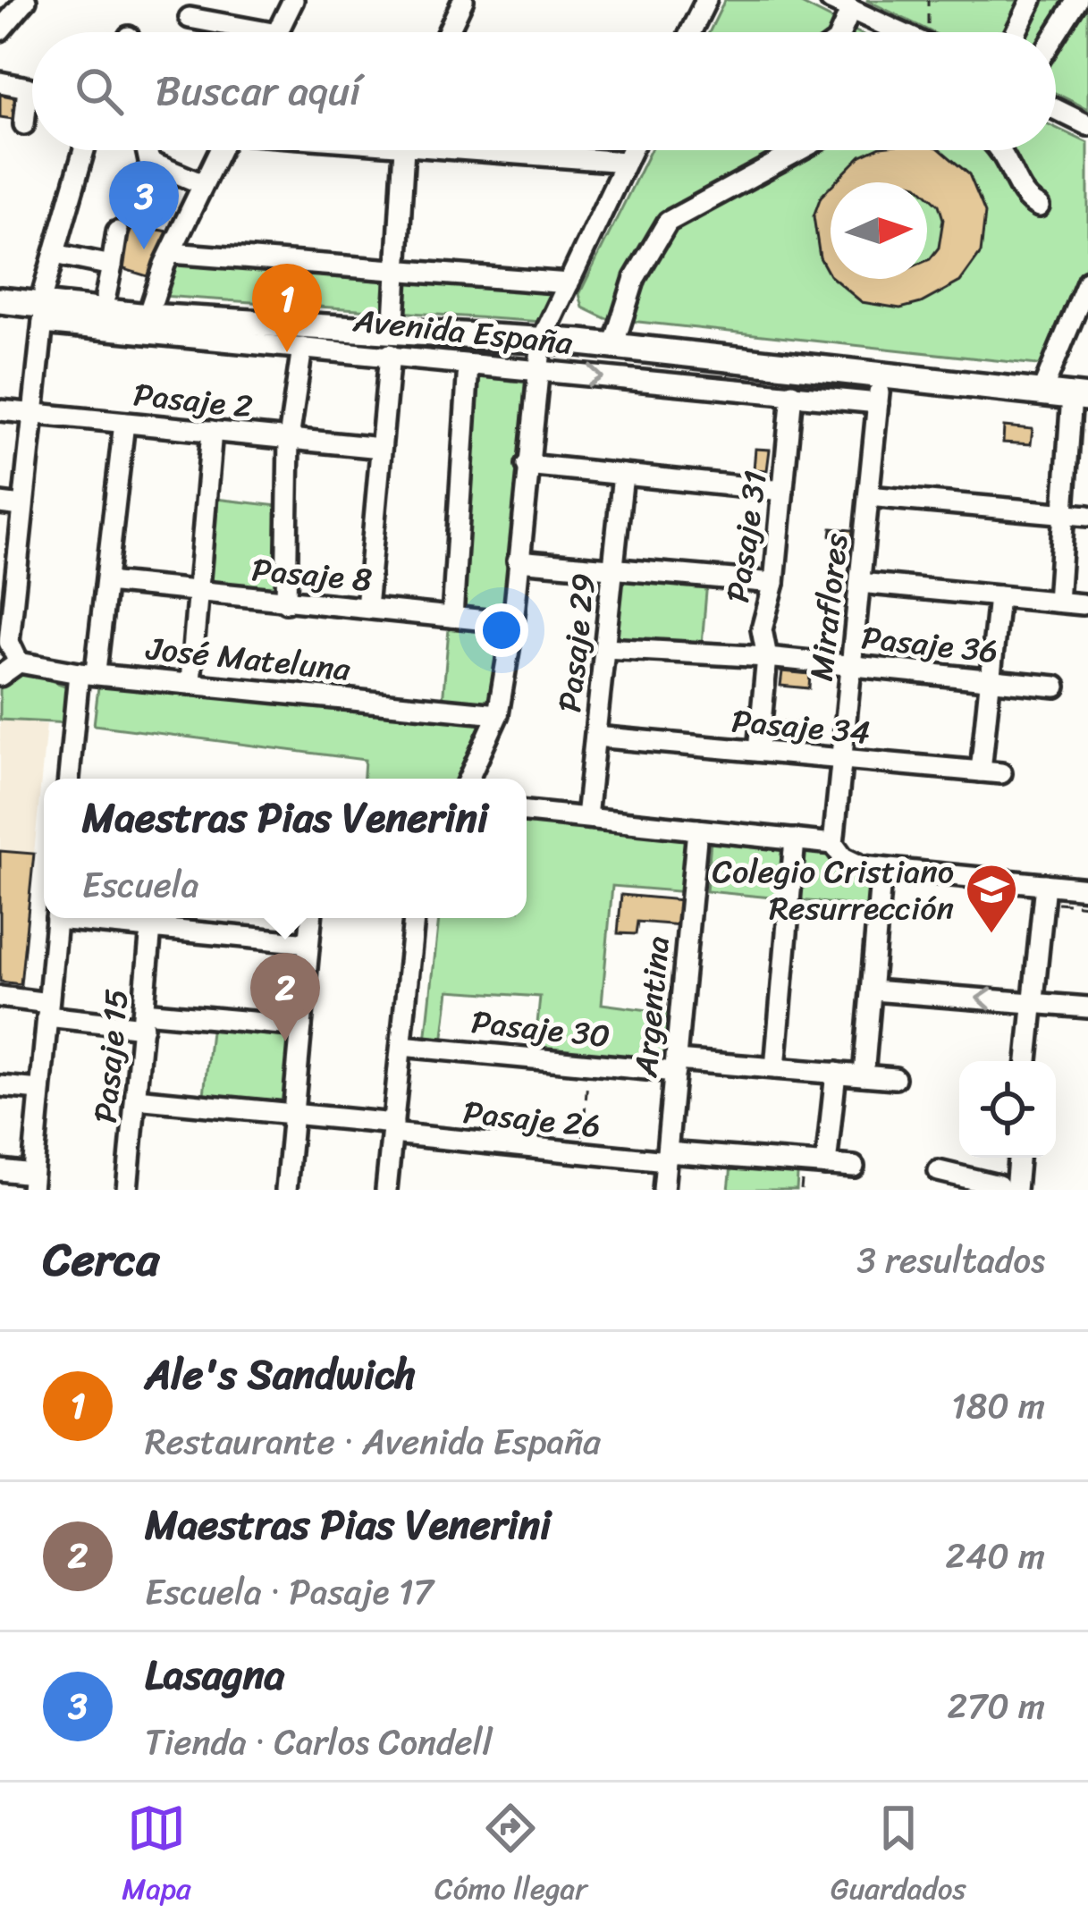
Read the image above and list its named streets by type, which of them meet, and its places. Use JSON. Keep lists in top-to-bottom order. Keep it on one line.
{"streets":{"main road":["Avenida España"],"street":["Pasaje 2","Pasaje 31","Pasaje 8","Miraflores","Pasaje 29","Pasaje 36","José Mateluna","Pasaje 34","Argentina","Pasaje 30","Pasaje 15","Pasaje 26"]},"crossings":[["Avenida España","Pasaje 31"],["Avenida España","Miraflores"],["Pasaje 31","Pasaje 36"],["Pasaje 31","Pasaje 34"],["Miraflores","Pasaje 36"],["Miraflores","Pasaje 34"],["Pasaje 29","Pasaje 36"],["Pasaje 29","Pasaje 34"],["Pasaje 36","Pasaje 34"],["Argentina","Pasaje 30"],["Argentina","Pasaje 26"],["Pasaje 15","Pasaje 26"]],"places":{"school or university":["Colegio Cristiano Resurrección"]},"north":"right","page":{"search":"Buscar aquí","pins":["3","1","2"],"popup":["Maestras Pias Venerini","Escuela"],"heading":["Cerca","3 resultados"],"list":[{"mark":"1","name":"Ale's Sandwich","note":"Restaurante · Avenida España","value":"180 m"},{"mark":"2","name":"Maestras Pias Venerini","note":"Escuela · Pasaje 17","value":"240 m"},{"mark":"3","name":"Lasagna","note":"Tienda · Carlos Condell","value":"270 m"}],"nav":["Mapa","Cómo llegar","Guardados"]}}
